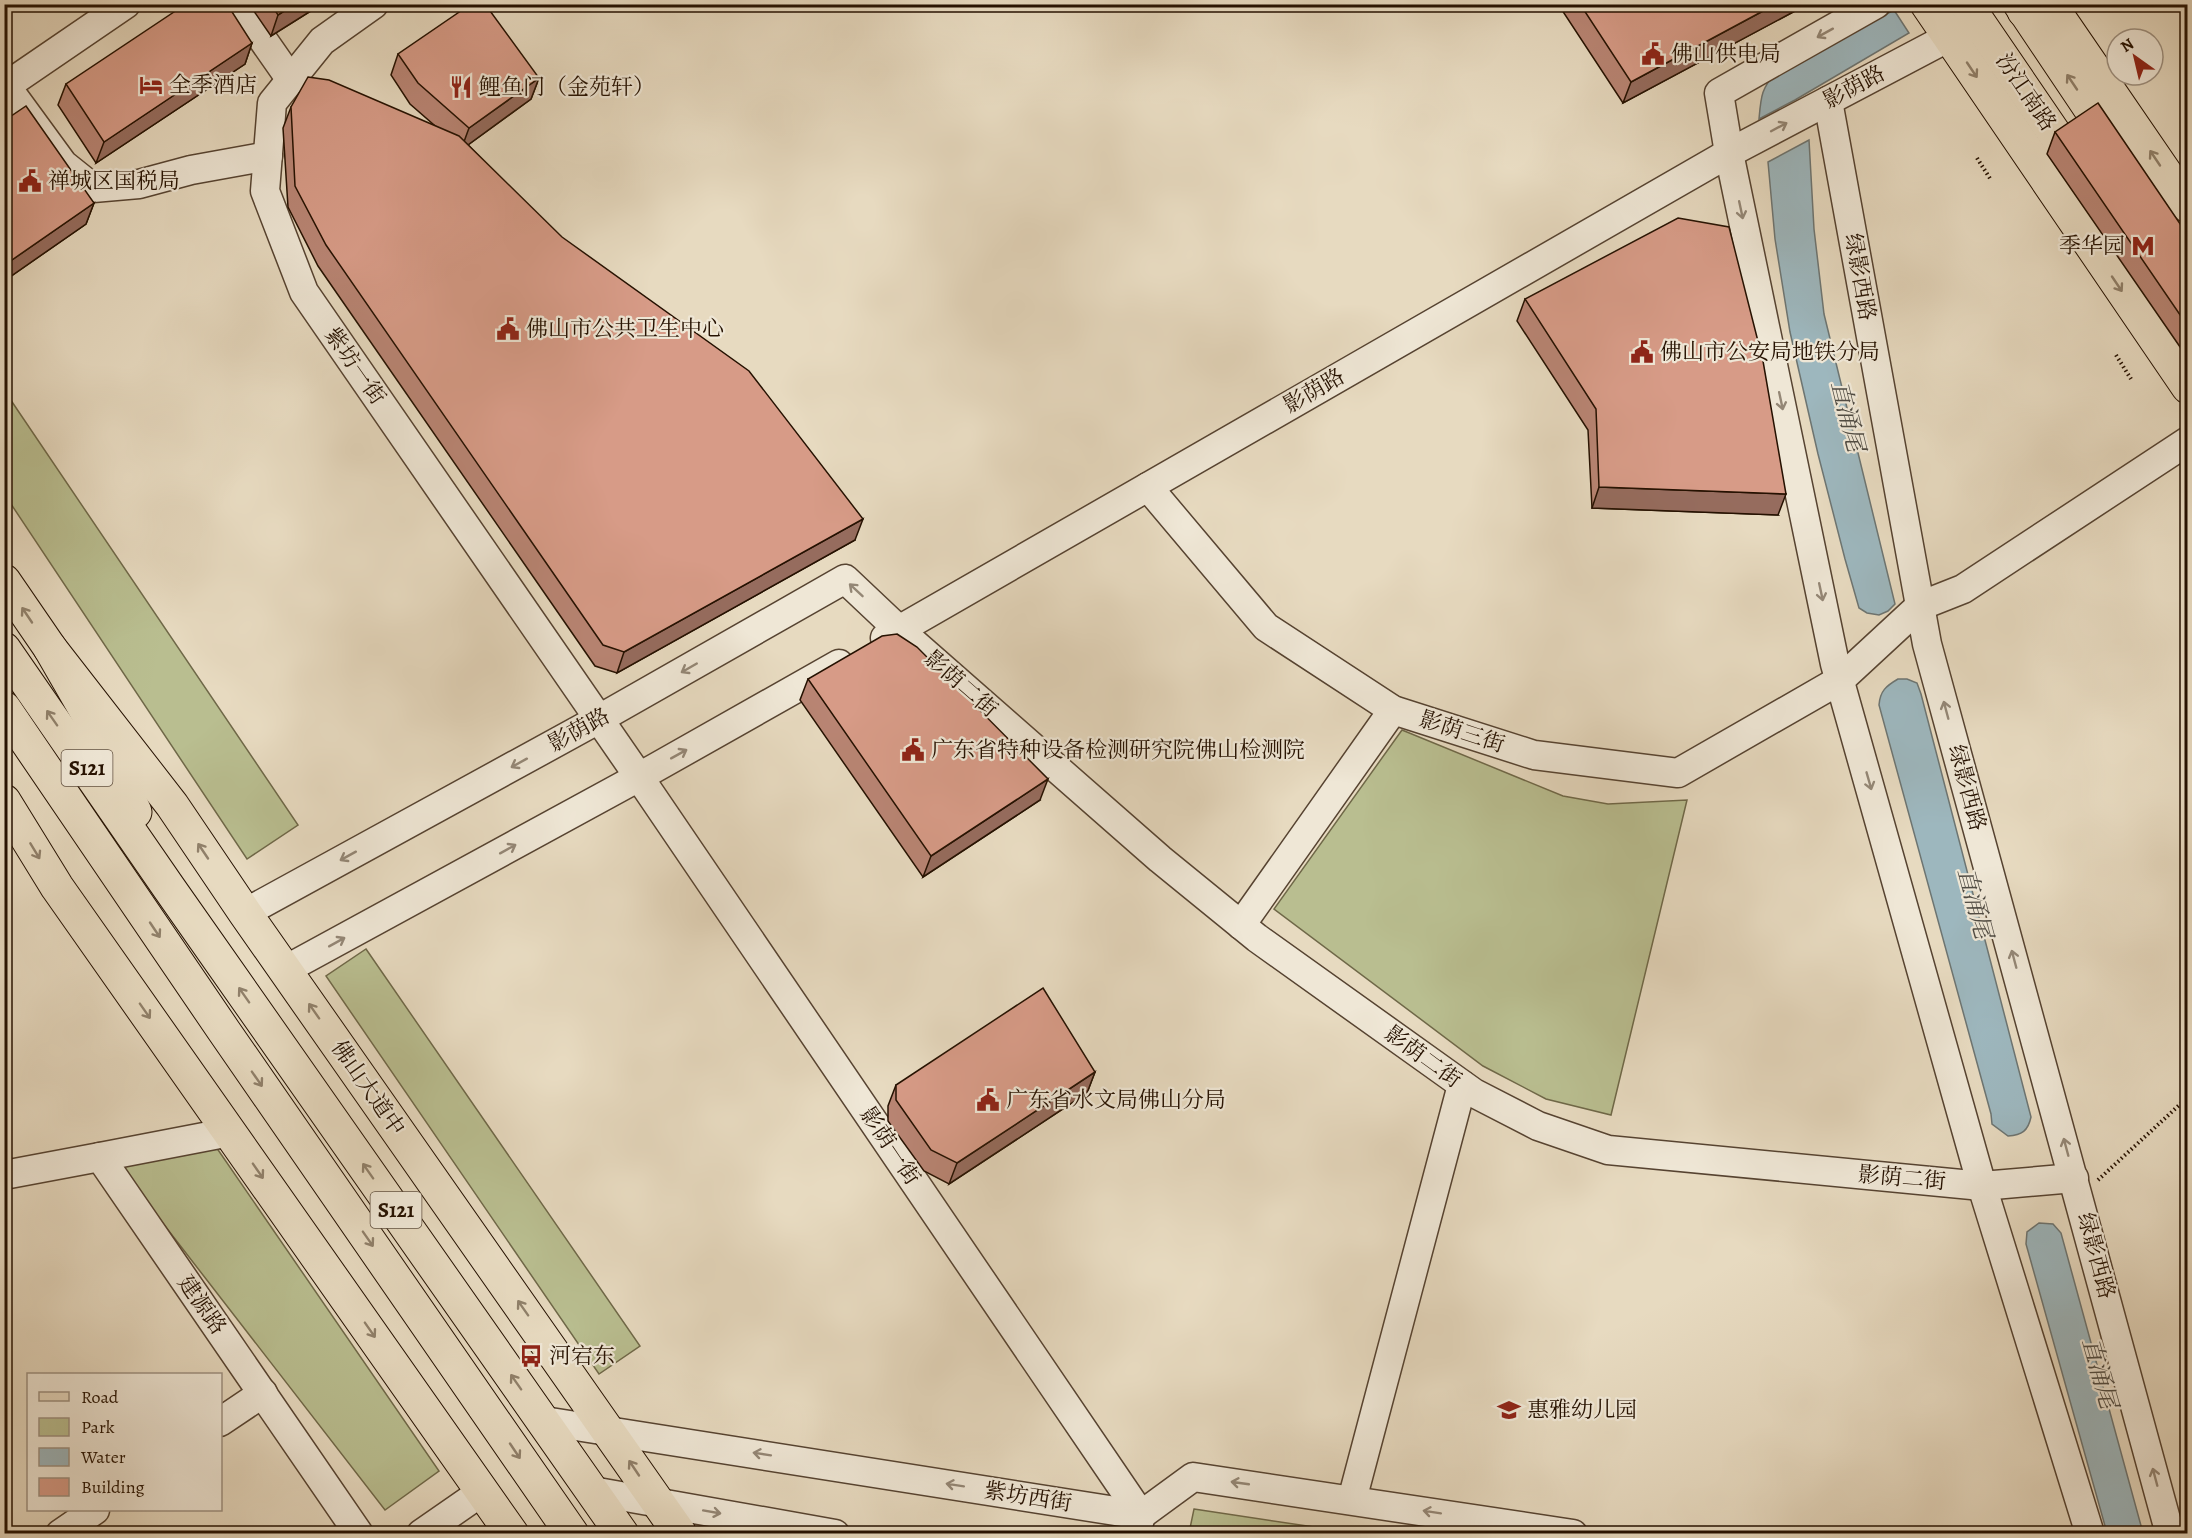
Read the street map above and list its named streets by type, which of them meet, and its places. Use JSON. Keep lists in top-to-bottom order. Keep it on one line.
{"streets":{"main road":["汾江南路","S121","佛山大道中"],"street":["影荫路","绿影西路","紫坊一街","影荫二街","影荫三街","影荫一街","建源路","紫坊西街"]},"crossings":[["影荫路","汾江南路"],["影荫路","绿影西路"],["影荫路","紫坊一街"],["影荫路","影荫二街"],["影荫路","影荫三街"],["影荫路","佛山大道中"],["影荫路","影荫一街"],["绿影西路","影荫二街"],["绿影西路","影荫三街"],["紫坊一街","影荫一街"],["S121","紫坊西街"],["佛山大道中","紫坊西街"],["影荫一街","紫坊西街"]],"water":["直涌尾"],"places":{"public building":["佛山供电局","禅城区国税局","佛山市公共卫生中心","佛山市公安局地铁分局","广东省特种设备检测研究院佛山检测院","广东省水文局佛山分局"],"hotel":["全季酒店"],"restaurant":["鲤鱼门（金苑轩）"],"metro station":["季华园"],"bus stop":["河宕东"],"school or university":["惠雅幼儿园"]},"legend":["Road","Park","Water","Building"],"north":"top left"}
